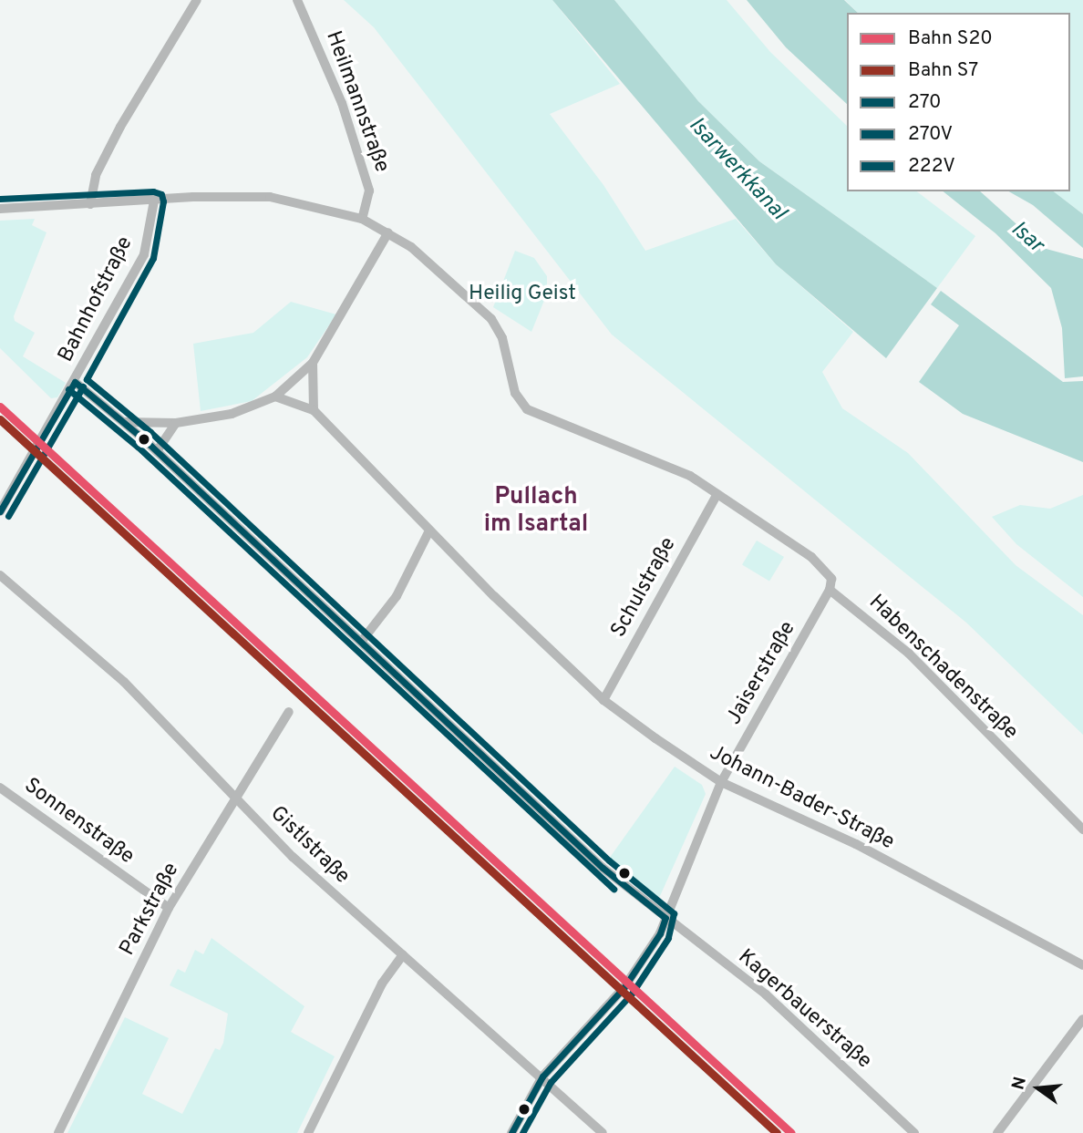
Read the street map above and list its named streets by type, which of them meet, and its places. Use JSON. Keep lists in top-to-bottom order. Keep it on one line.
{"streets":{"street":["Heilmannstraße","Bahnhofstraße","Schulstraße","Habenschadenstraße","Jaiserstraße","Johann-Bader-Straße","Sonnenstraße","Gistlstraße","Parkstraße","Kagerbauerstraße"]},"crossings":[["Bahnhofstraße","Kagerbauerstraße"],["Schulstraße","Habenschadenstraße"],["Schulstraße","Johann-Bader-Straße"],["Habenschadenstraße","Jaiserstraße"],["Jaiserstraße","Johann-Bader-Straße"],["Jaiserstraße","Gistlstraße"],["Jaiserstraße","Kagerbauerstraße"],["Sonnenstraße","Parkstraße"],["Gistlstraße","Parkstraße"]],"districts":["Pullach im Isartal"],"water":["Isarwerkkanal","Isar"],"parks":["Heilig Geist"],"lines":["transit line 222V","transit line 270","transit line 270V","rail line S20","rail line S7"],"legend":["Bahn S20","Bahn S7","270","270V","222V"],"north":"left"}
